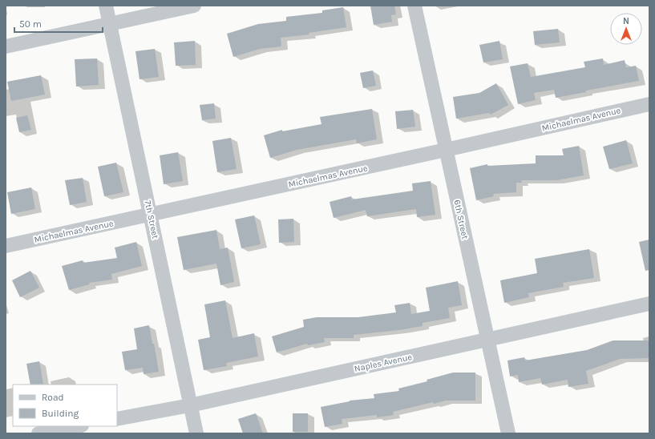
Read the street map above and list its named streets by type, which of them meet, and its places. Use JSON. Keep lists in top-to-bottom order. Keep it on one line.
{"streets":{"street":["Michaelmas Avenue","7th Street","6th Street","Naples Avenue"]},"crossings":[["Michaelmas Avenue","7th Street"],["Michaelmas Avenue","6th Street"],["7th Street","Naples Avenue"],["6th Street","Naples Avenue"]],"legend":["Road","Building"],"scale_bar":"50 m","north":"top"}
